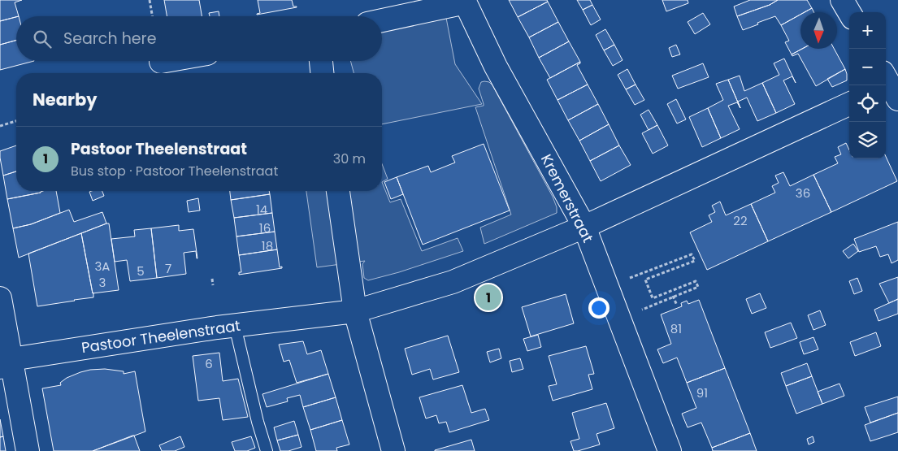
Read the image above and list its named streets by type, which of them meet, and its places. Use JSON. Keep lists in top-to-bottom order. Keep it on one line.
{"streets":{"street":["Kremerstraat","Pastoor Theelenstraat"]},"crossings":[["Kremerstraat","Pastoor Theelenstraat"]],"house_numbers":["36","14","22","16","18","3A","7","5","3","81","6","91"],"north":"bottom","page":{"map_buttons":["+","−"],"search":"Search here","heading":"Nearby","list":[{"mark":"1","name":"Pastoor Theelenstraat","note":"Bus stop · Pastoor Theelenstraat","value":"30 m"}],"pins":"1"}}
